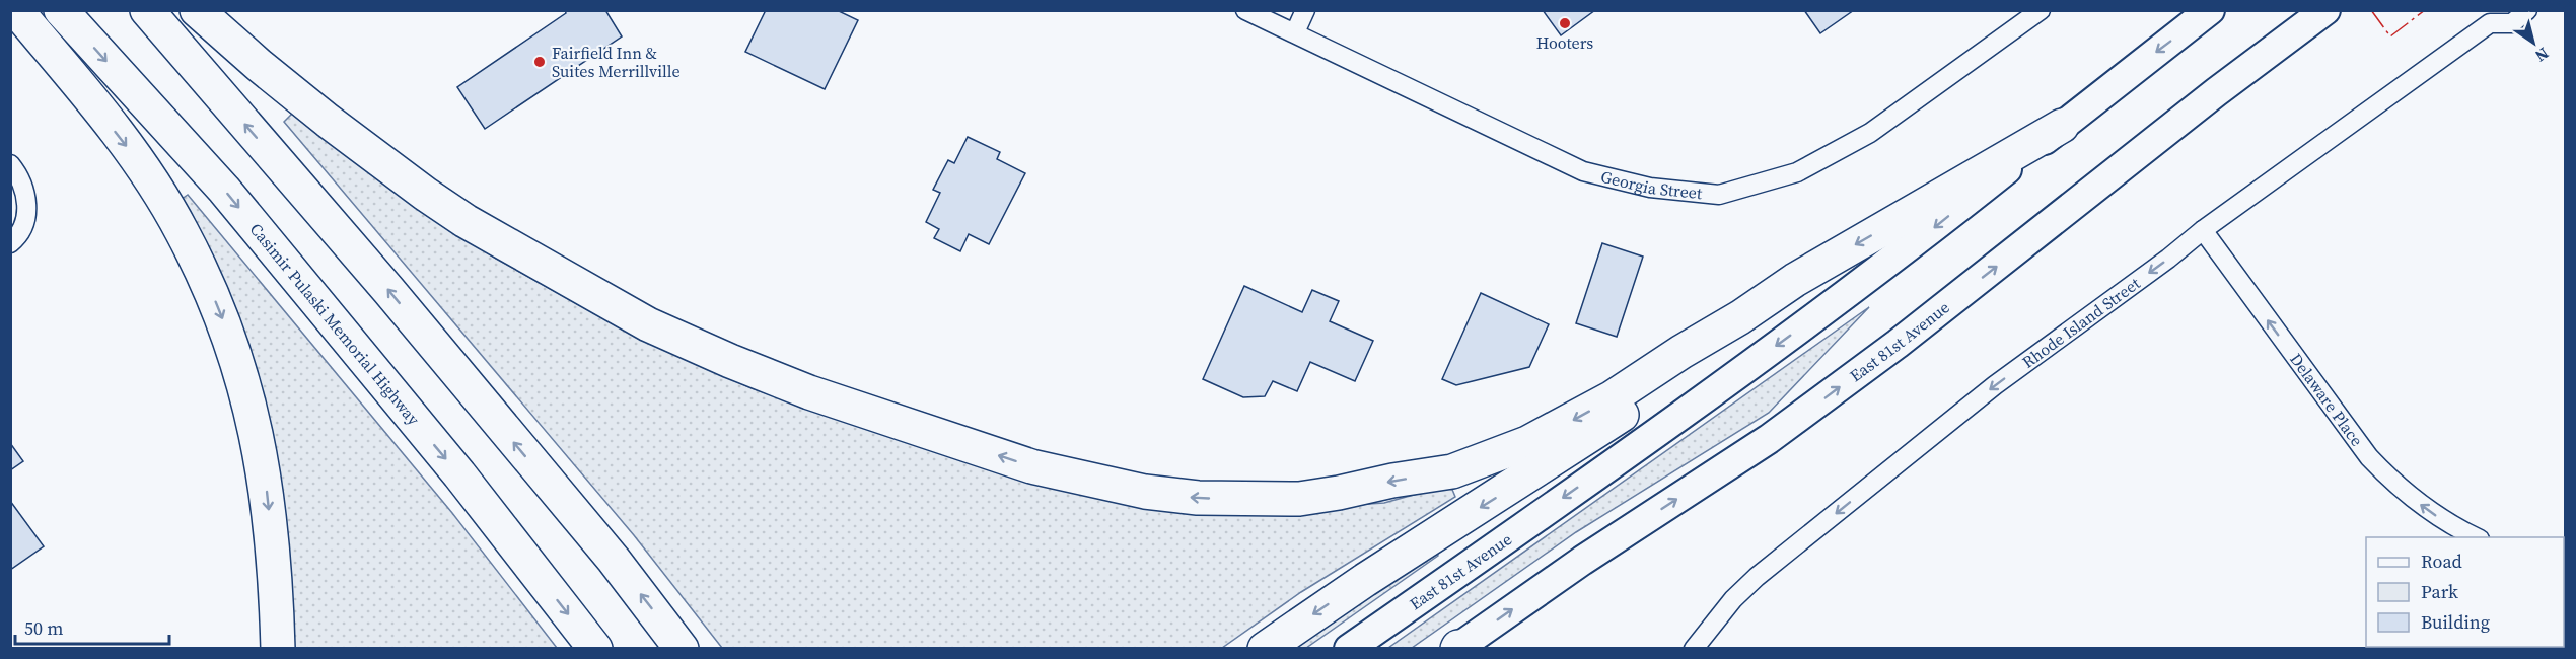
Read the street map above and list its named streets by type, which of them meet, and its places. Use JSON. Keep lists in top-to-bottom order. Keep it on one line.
{"streets":{"highway":["Casimir Pulaski Memorial Highway"],"main road":["East 81st Avenue"],"street":["Georgia Street","Rhode Island Street","Delaware Place"]},"crossings":[["Rhode Island Street","Delaware Place"]],"one_way":["Rhode Island Street","Delaware Place"],"places":["Hooters","Fairfield Inn & Suites Merrillville"],"legend":["Road","Park","Building"],"scale_bar":"50 m","north":"bottom right"}
